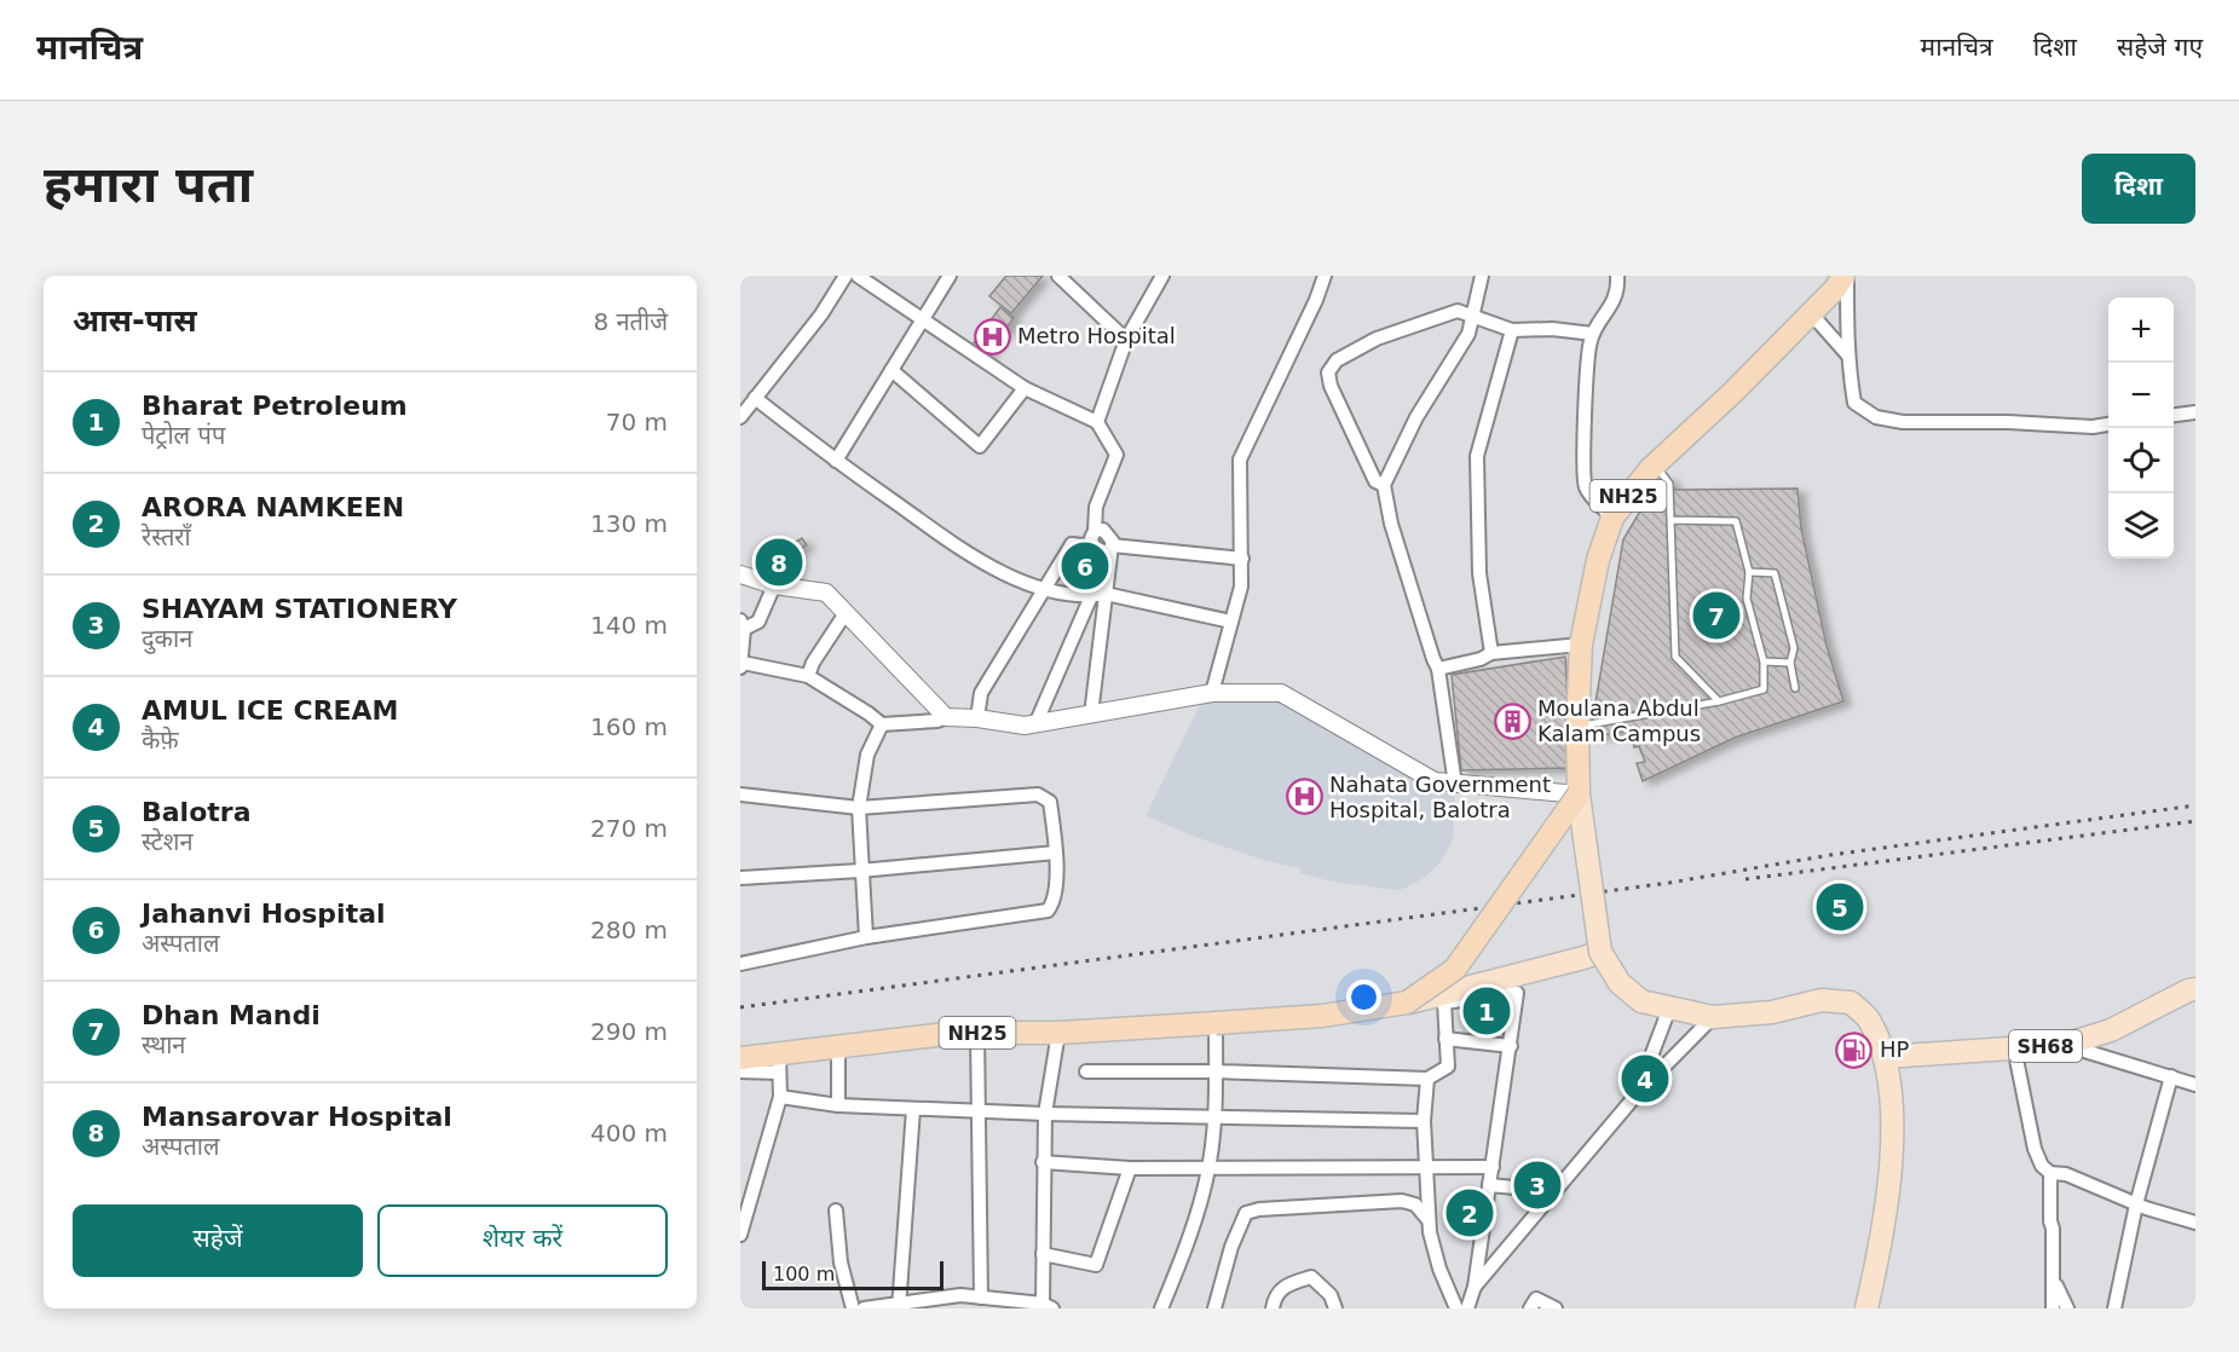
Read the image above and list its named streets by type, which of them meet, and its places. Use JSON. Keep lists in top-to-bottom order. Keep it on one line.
{"streets":{"highway":["NH25"],"main road":["SH68"]},"places":{"hospital":["Metro Hospital","Nahata Government Hospital, Balotra"],"building":["Moulana Abdul Kalam Campus"],"fuel station":["HP"]},"scale_bar":"100 m","page":{"header":"मानचित्र","nav":["मानचित्र","दिशा","सहेजे गए"],"buttons":["दिशा",["सहेजें","शेयर करें"]],"title":"हमारा पता","heading":["आस-पास","8 नतीजे"],"map_buttons":["+","−"],"list":[{"mark":"1","name":"Bharat Petroleum","note":"पेट्रोल पंप","value":"70 m"},{"mark":"2","name":"ARORA NAMKEEN","note":"रेस्तराँ","value":"130 m"},{"mark":"3","name":"SHAYAM STATIONERY","note":"दुकान","value":"140 m"},{"mark":"4","name":"AMUL ICE CREAM","note":"कैफ़े","value":"160 m"},{"mark":"5","name":"Balotra","note":"स्टेशन","value":"270 m"},{"mark":"6","name":"Jahanvi Hospital","note":"अस्पताल","value":"280 m"},{"mark":"7","name":"Dhan Mandi","note":"स्थान","value":"290 m"},{"mark":"8","name":"Mansarovar Hospital","note":"अस्पताल","value":"400 m"}],"pins":["8","6","7","5","1","4","3","2"],"scale":"100 m"}}
